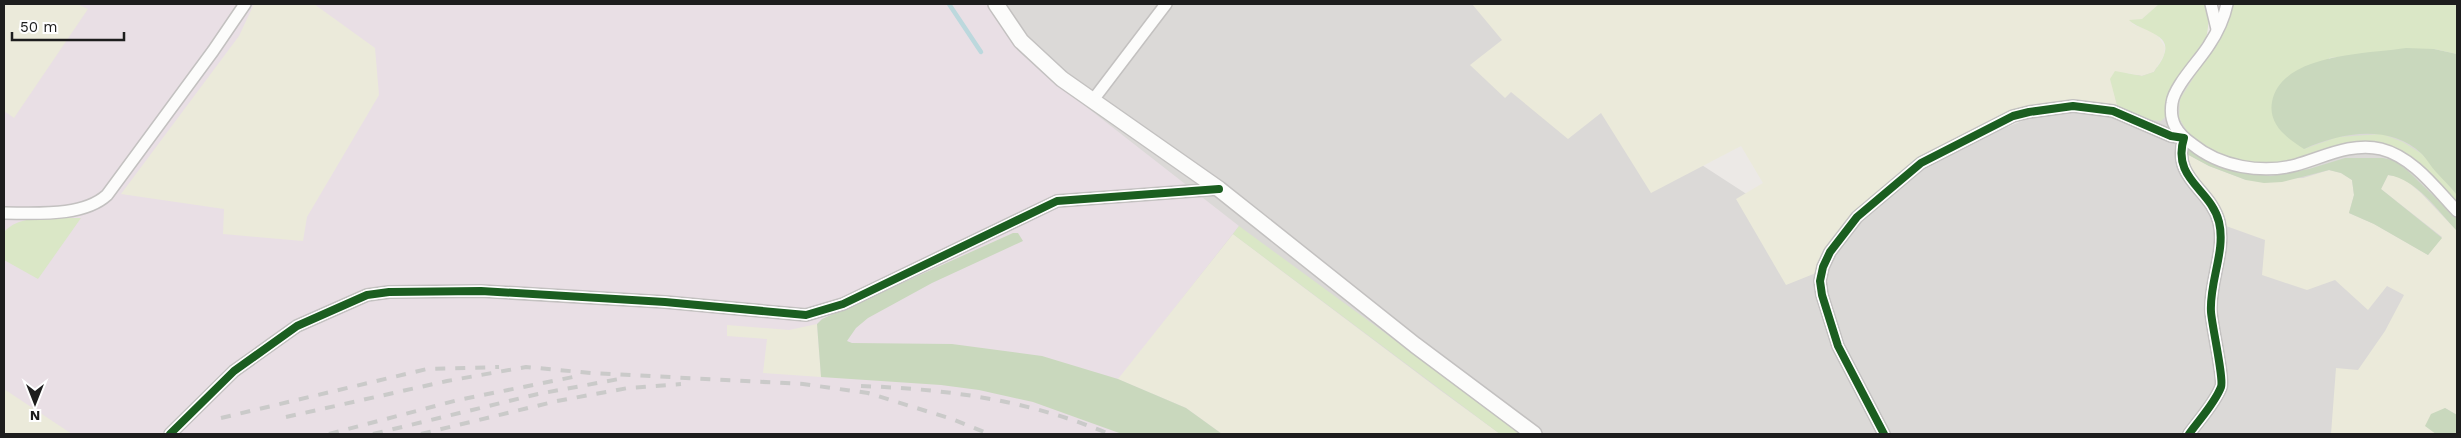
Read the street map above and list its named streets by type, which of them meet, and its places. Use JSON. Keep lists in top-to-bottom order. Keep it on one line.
{"scale_bar":"50 m","north":"bottom"}
